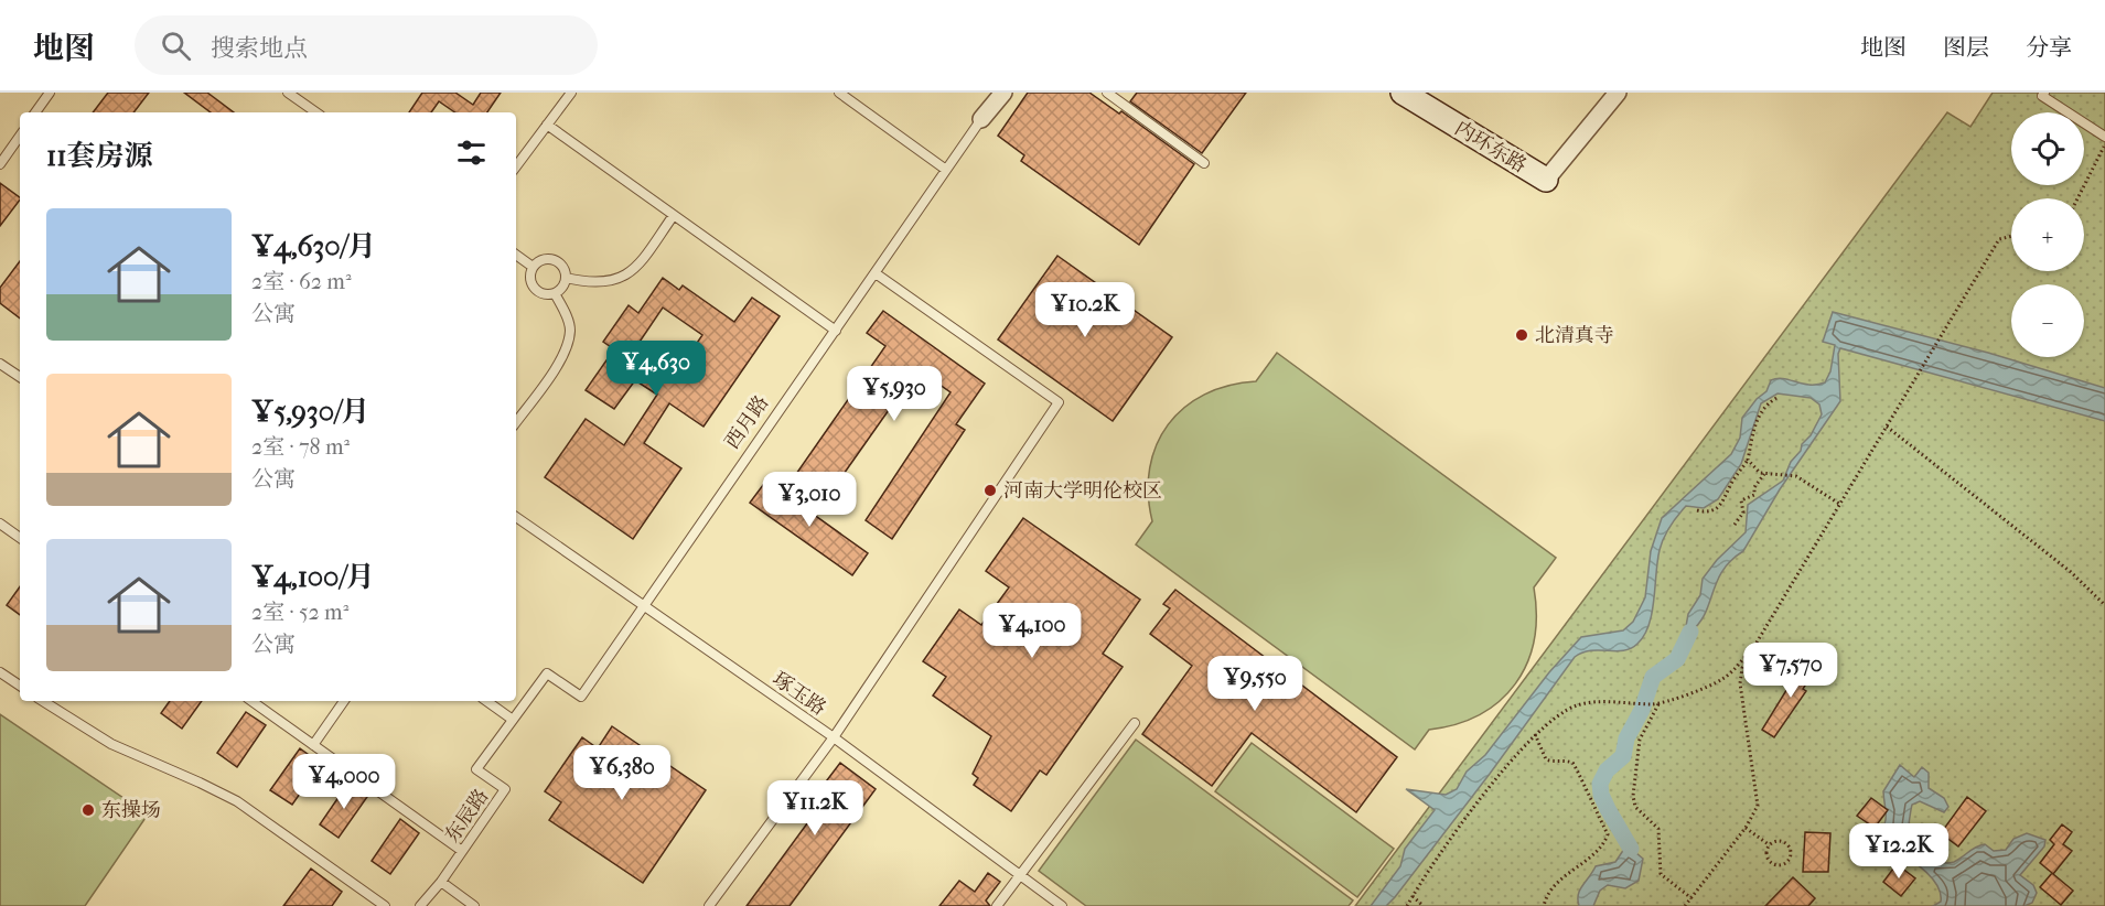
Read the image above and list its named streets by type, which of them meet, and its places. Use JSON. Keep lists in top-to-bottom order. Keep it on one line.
{"streets":{"street":["内环东路","西月路"],"lane":["琢玉路","东辰路"]},"crossings":[["西月路","琢玉路"],["西月路","东辰路"]],"places":["北清真寺","河南大学明伦校区","东操场"],"page":{"header":"地图","search":"搜索地点","nav":["地图","图层","分享"],"map_buttons":["+","−"],"heading":"11套房源","list":[{"name":"¥4,630/月","note":"2室 · 62 m² · 公寓"},{"name":"¥5,930/月","note":"2室 · 78 m² · 公寓"},{"name":"¥4,100/月","note":"2室 · 52 m² · 公寓"}],"price":["¥10.2K","¥4,630","¥5,930","¥3,010","¥4,100","¥7,570","¥9,550","¥6,380","¥4,000","¥11.2K","¥12.2K"]}}
